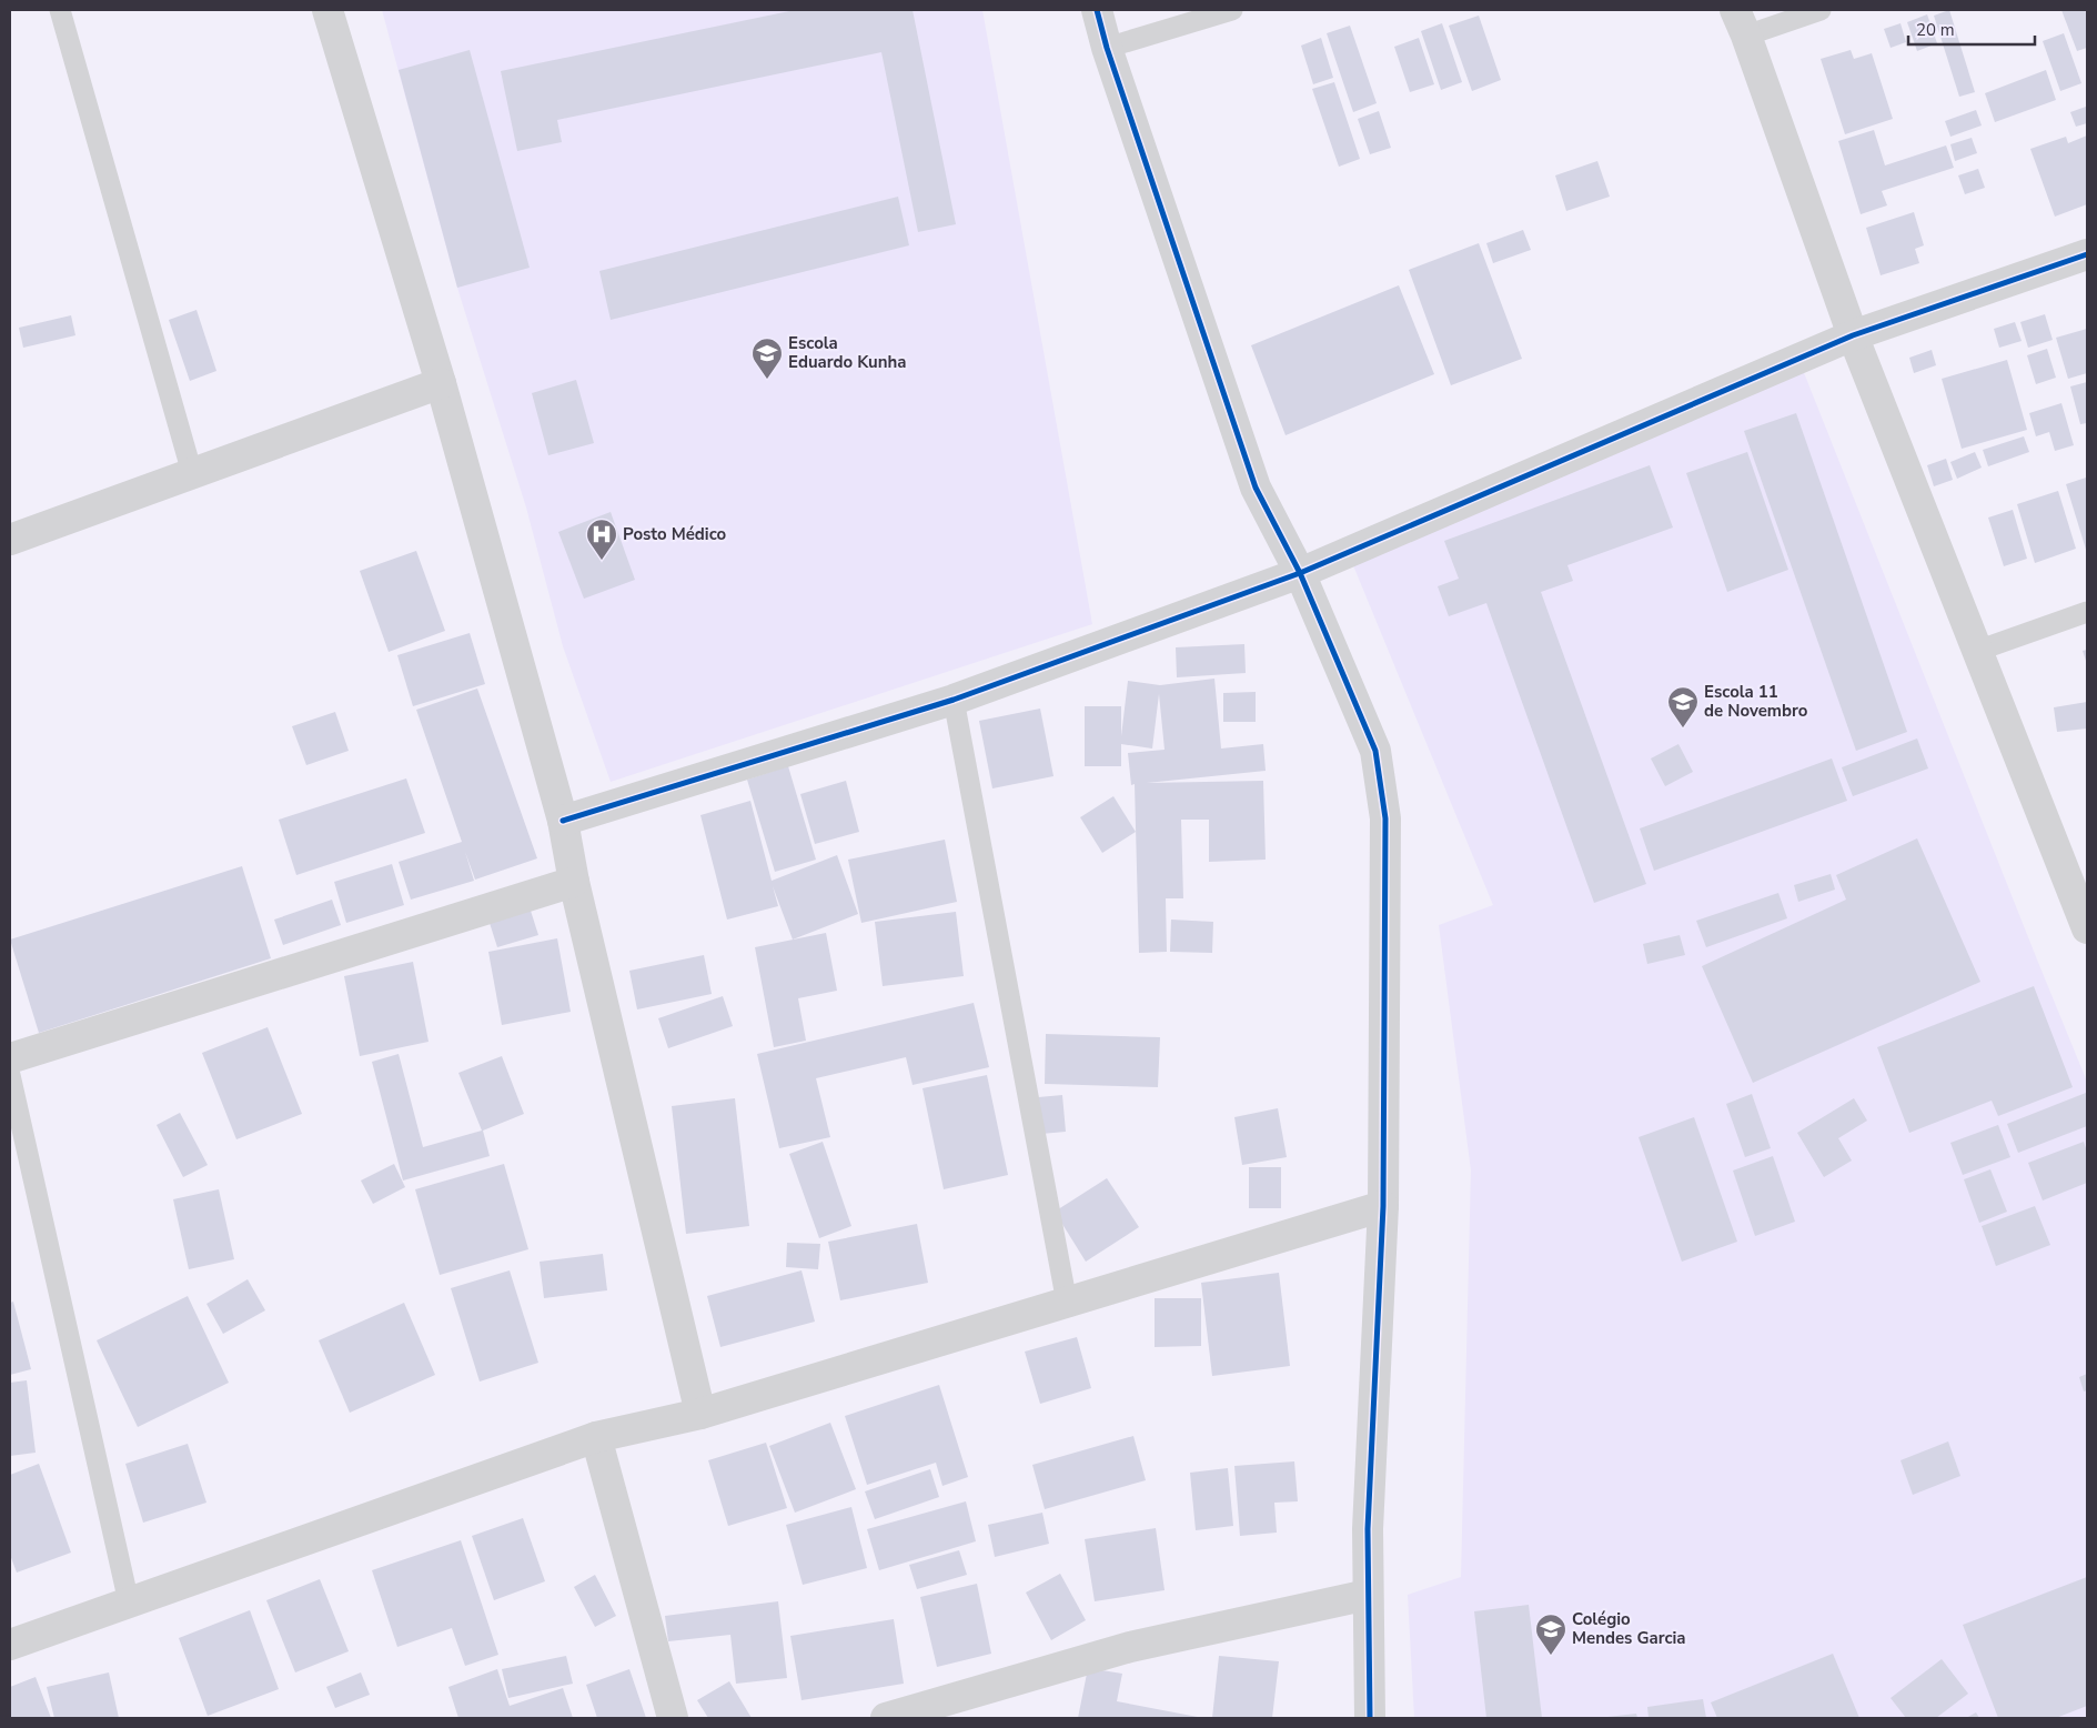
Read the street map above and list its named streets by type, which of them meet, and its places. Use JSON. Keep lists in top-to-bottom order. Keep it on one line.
{"places":{"school or university":["Escola Eduardo Kunha","Escola 11 de Novembro","Colégio Mendes Garcia"],"hospital":["Posto Médico"]},"scale_bar":"20 m"}
